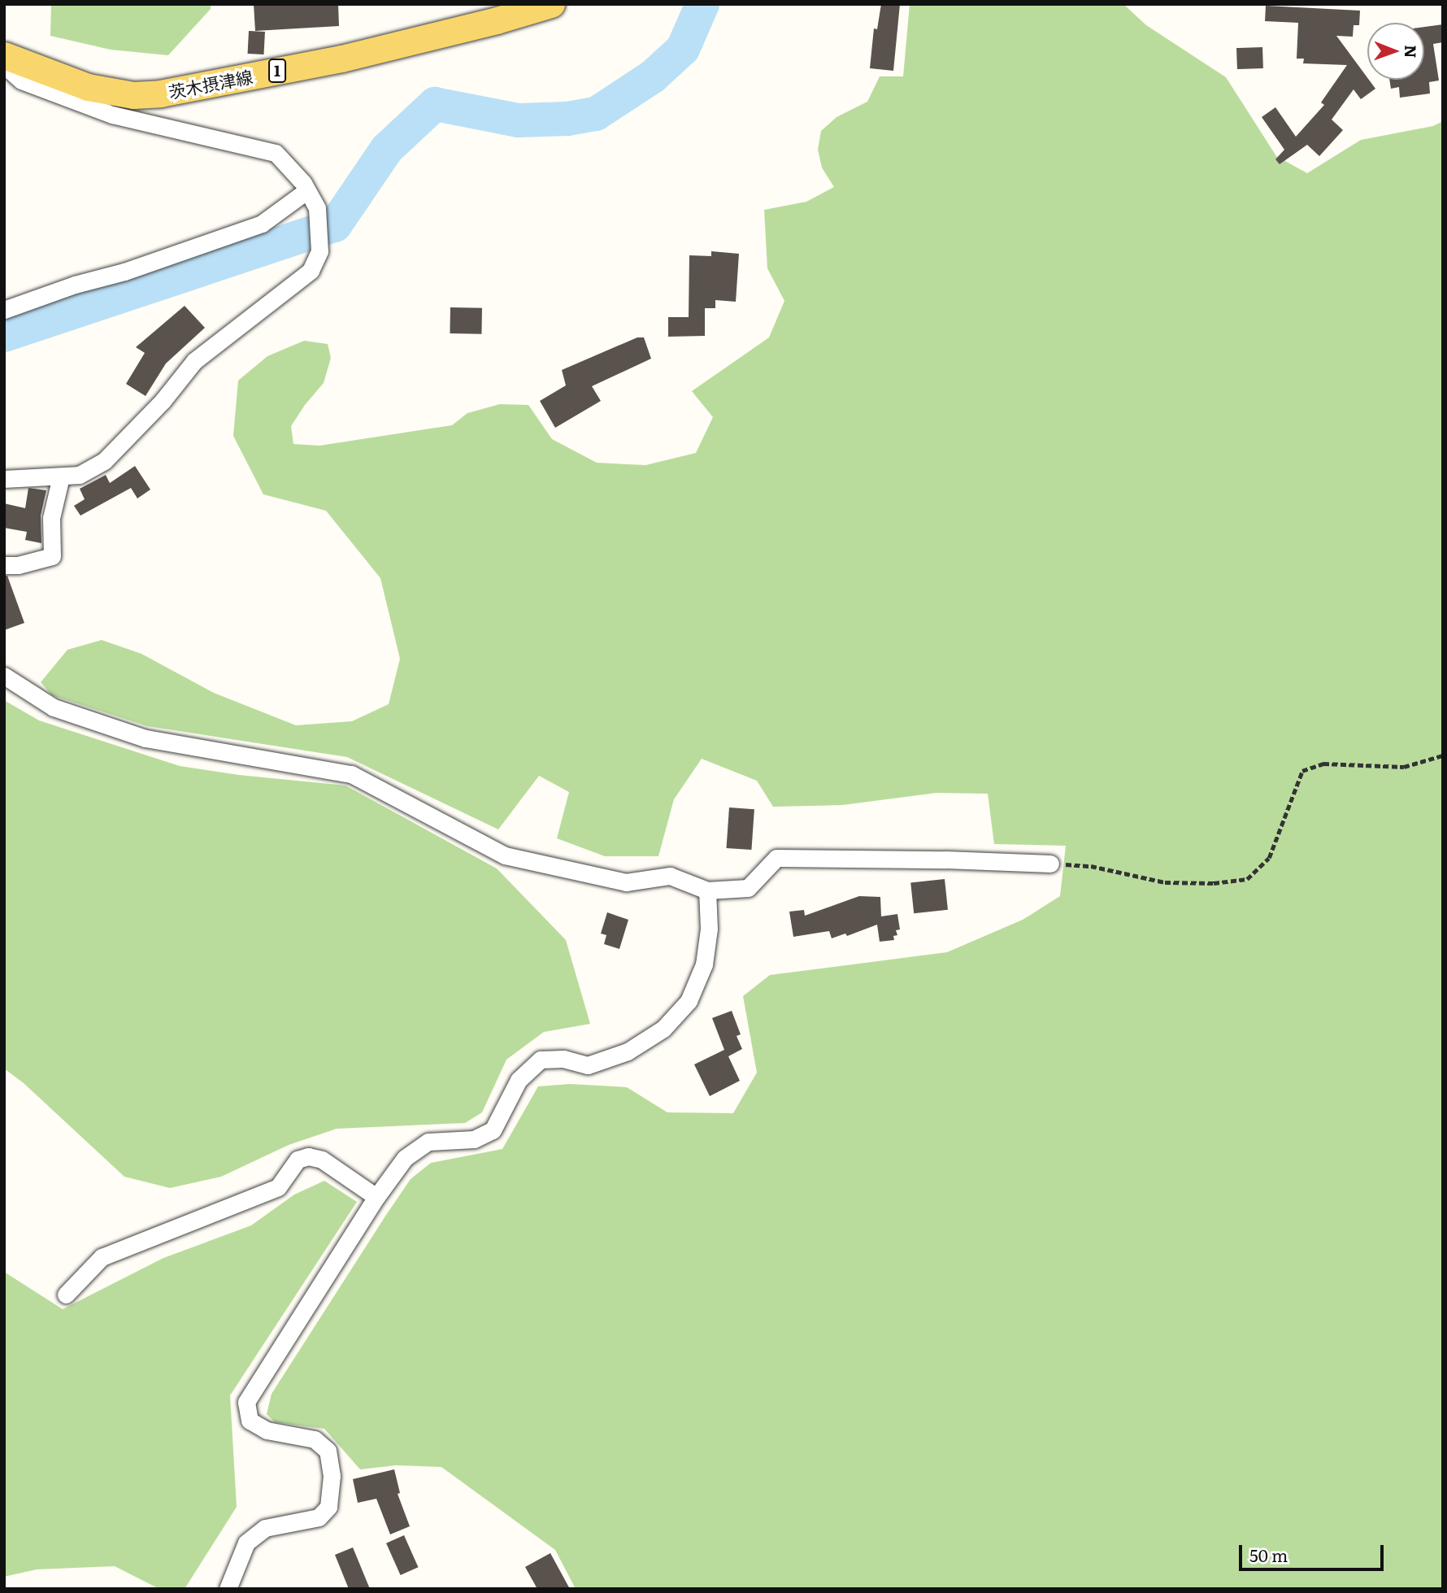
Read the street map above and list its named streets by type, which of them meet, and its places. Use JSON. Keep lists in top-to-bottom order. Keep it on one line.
{"streets":{"main road":["1","茨木摂津線"]},"scale_bar":"50 m","north":"right"}
